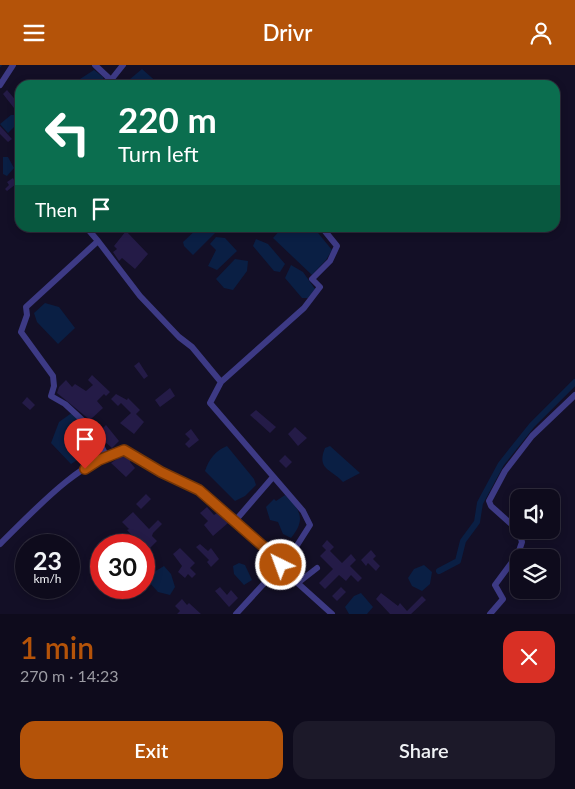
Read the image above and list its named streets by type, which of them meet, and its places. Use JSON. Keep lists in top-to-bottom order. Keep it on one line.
{"page":{"header":"Drivr","turn":["220 m","Turn left"],"then":"Then","speed":"23 km/h","limit":"30","heading":["1 min","270 m · 14:23"],"buttons":["Exit","Share"]}}
